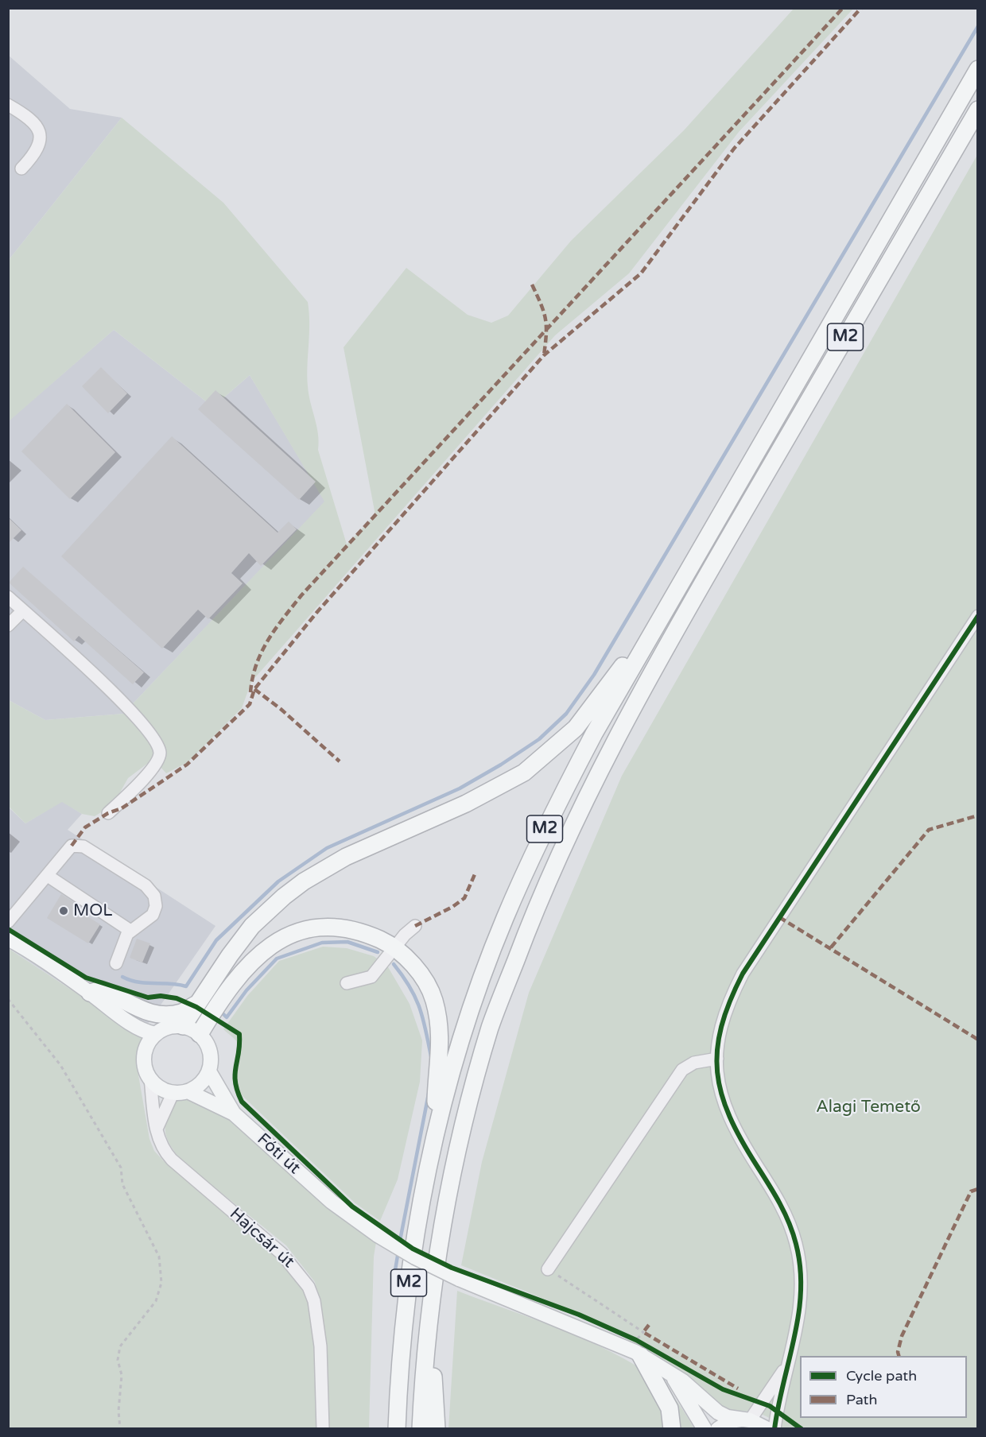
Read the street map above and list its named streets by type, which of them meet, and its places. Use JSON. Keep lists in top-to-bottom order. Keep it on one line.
{"streets":{"highway":["M2"],"main road":["Fóti út"],"street":["Hajcsár út"]},"crossings":[["Fóti út","Hajcsár út"]],"parks":["Alagi Temető"],"places":["MOL"],"legend":["Cycle path","Path"]}
